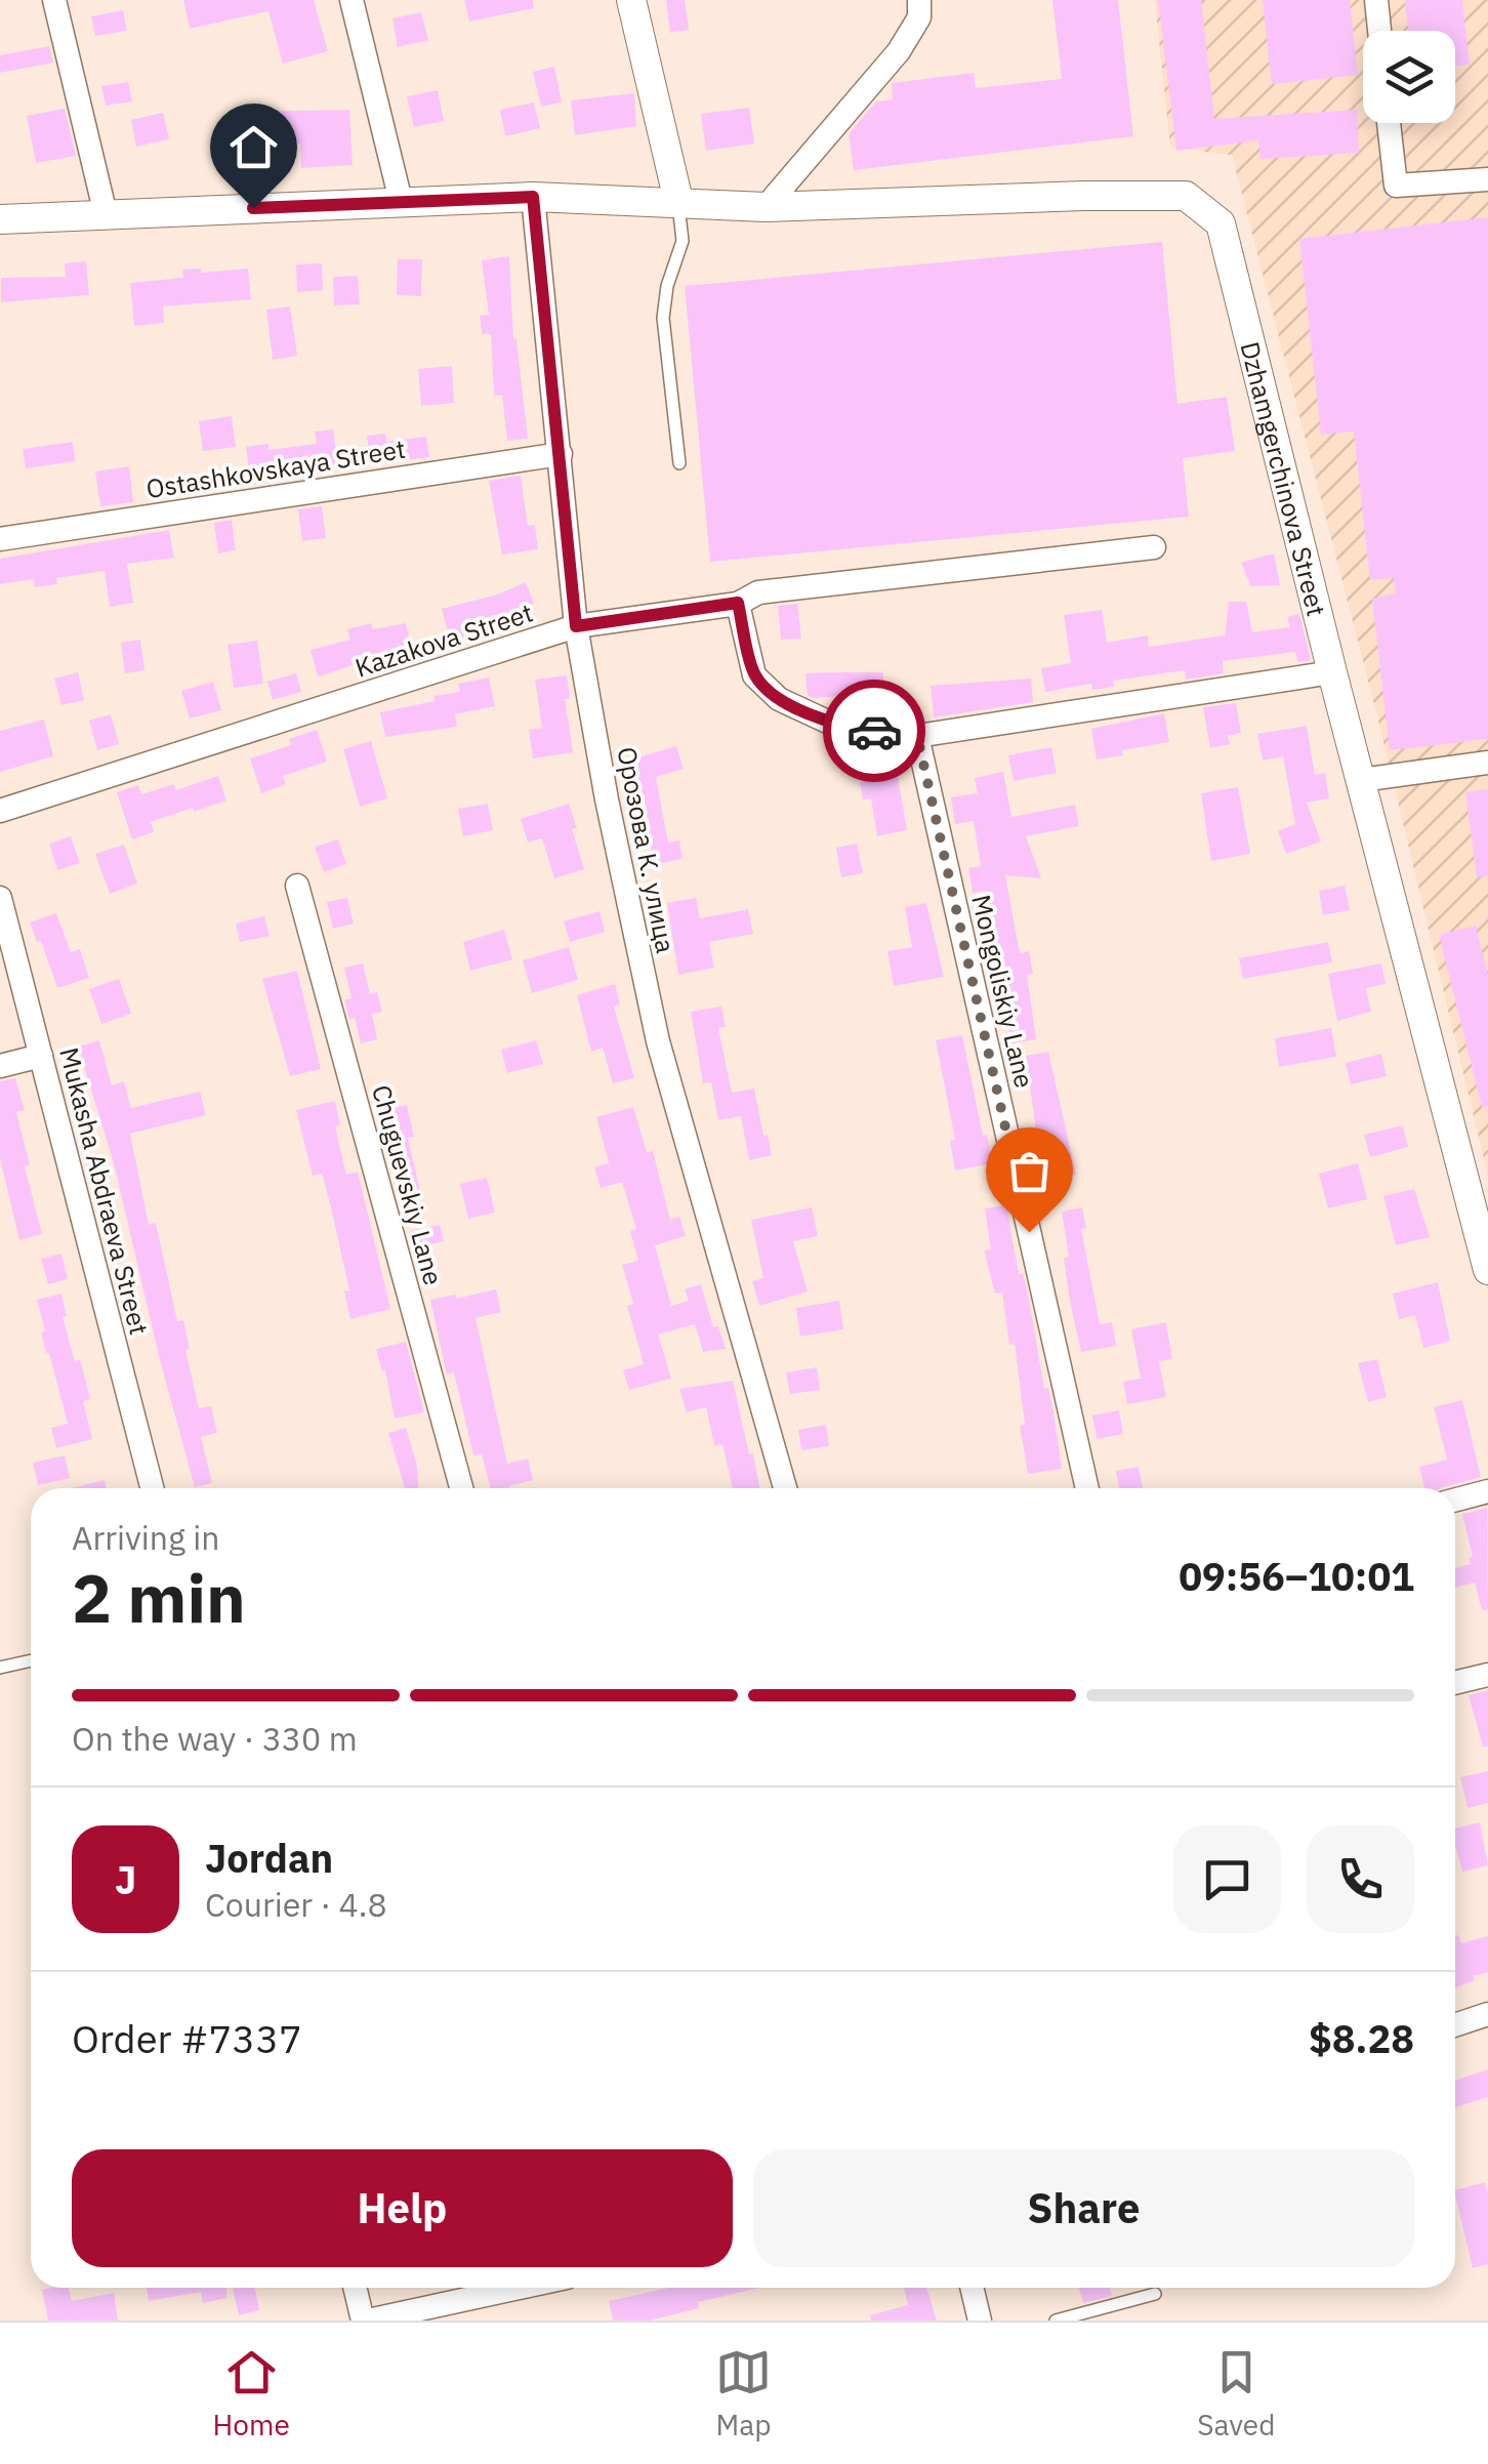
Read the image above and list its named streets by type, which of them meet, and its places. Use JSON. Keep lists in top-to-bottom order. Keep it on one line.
{"streets":{"street":["Ostashkovskaya Street","Dzhamgerchinova Street","Kazakova Street","Орозова К. улица","Mongoliskiy Lane","Chuguevskiy Lane","Mukasha Abdraeva Street"]},"crossings":[["Ostashkovskaya Street","Орозова К. улица"],["Dzhamgerchinova Street","Орозова К. улица"],["Kazakova Street","Орозова К. улица"]],"page":{"heading":["2 min","Arriving in","09:56–10:01"],"panel":["Jordan","Courier · 4.8","Order #7337","$8.28"],"bar":"On the way · 330 m","round":"J","buttons":["Help","Share"],"tabs":["Home","Map","Saved"]}}
